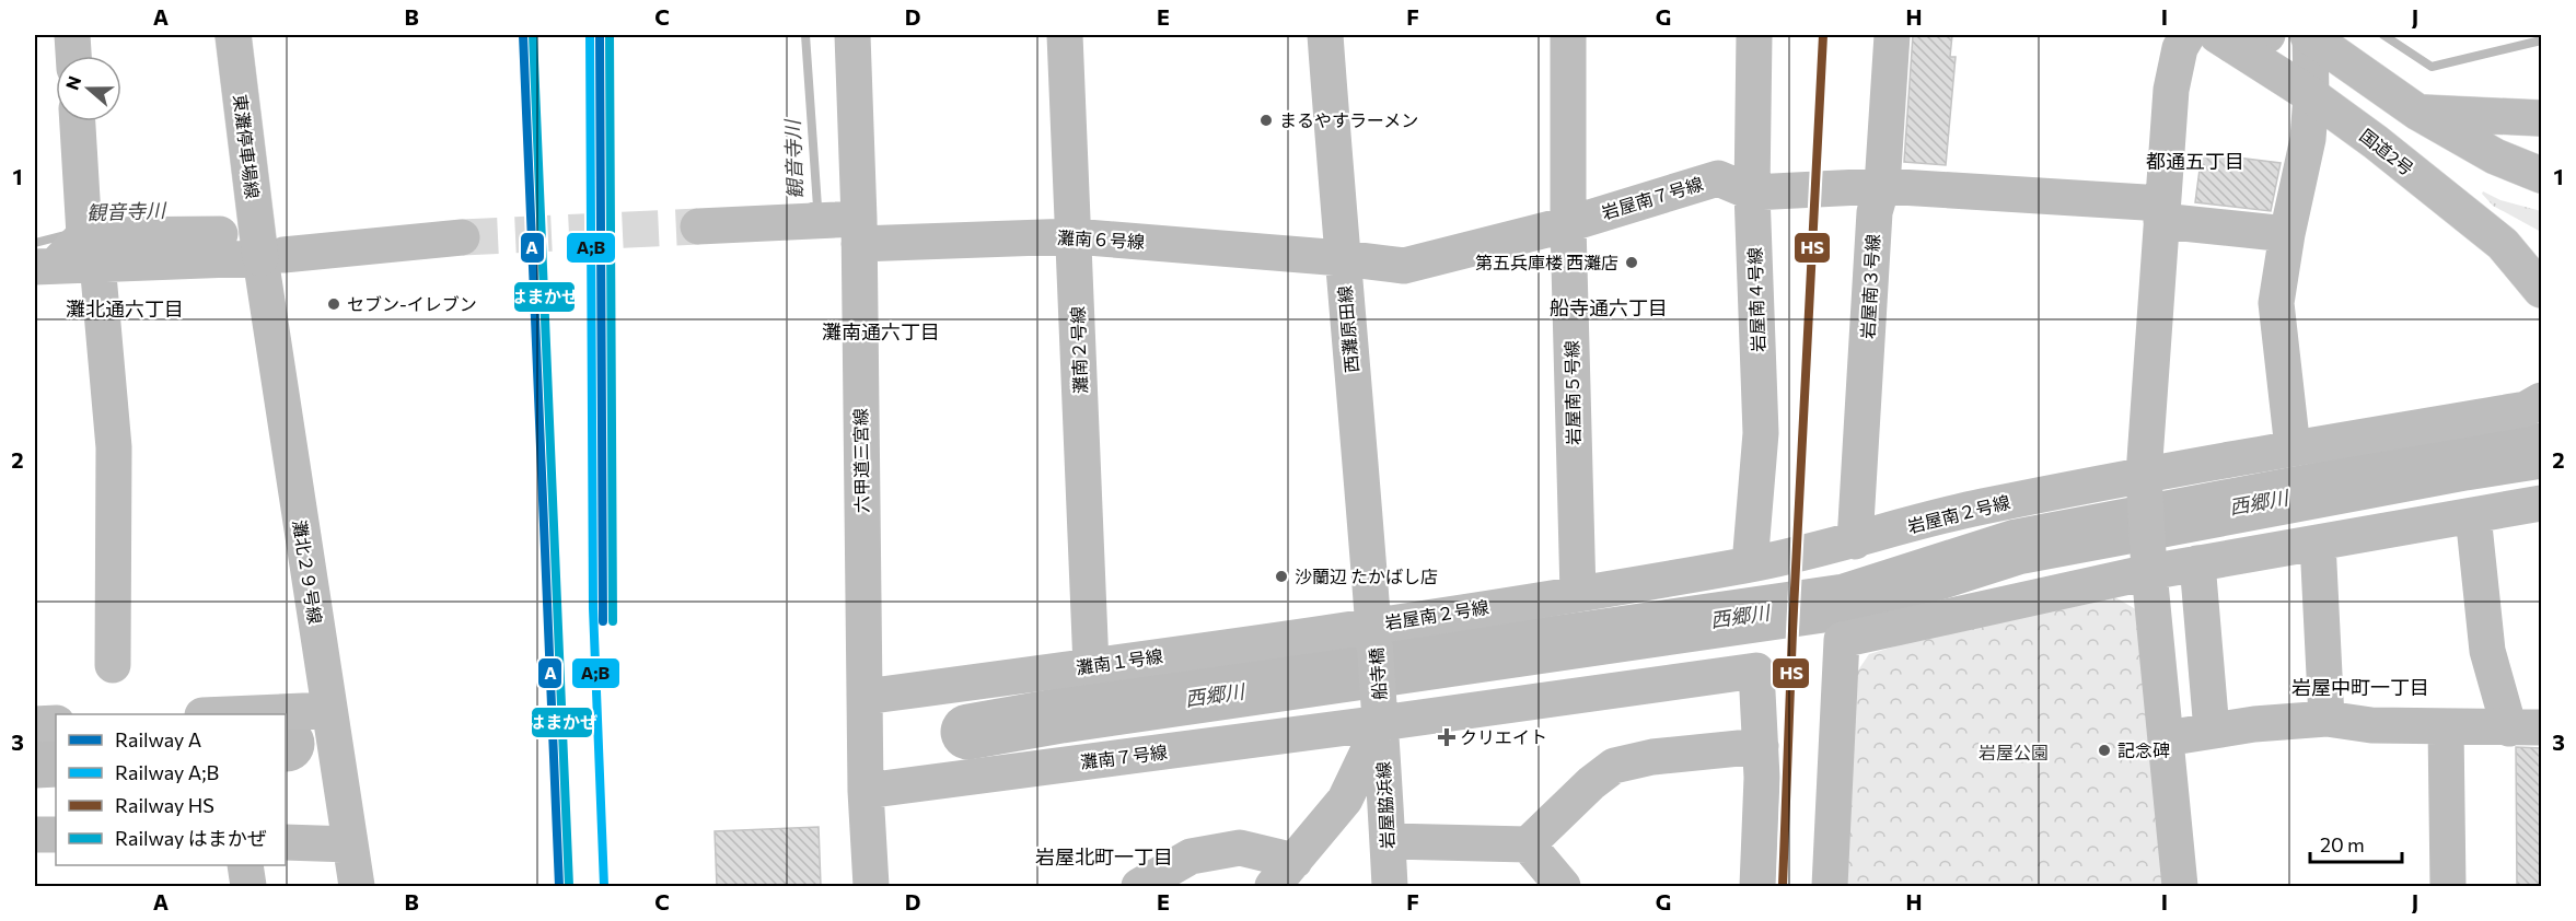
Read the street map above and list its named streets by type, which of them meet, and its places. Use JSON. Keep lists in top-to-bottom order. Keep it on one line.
{"streets":{"main road":["東灘停車場線","国道2号","岩屋南７号線","灘南６号線","岩屋南３号線","岩屋南４号線","西灘原田線","灘南２号線","岩屋南５号線","六甲道三宮線","岩屋南２号線","灘北２９号線","灘南１号線","船寺橋","灘南７号線","岩屋脇浜線"]},"crossings":[["東灘停車場線","灘北２９号線"],["岩屋南７号線","灘南６号線"],["岩屋南７号線","岩屋南３号線"],["岩屋南７号線","岩屋南４号線"],["岩屋南７号線","西灘原田線"],["岩屋南７号線","岩屋南５号線"],["灘南６号線","西灘原田線"],["灘南６号線","灘南２号線"],["灘南６号線","六甲道三宮線"],["岩屋南３号線","岩屋南２号線"],["岩屋南４号線","岩屋南２号線"],["西灘原田線","岩屋南２号線"],["西灘原田線","灘南１号線"],["西灘原田線","船寺橋"],["灘南２号線","灘南１号線"],["岩屋南５号線","岩屋南２号線"],["六甲道三宮線","灘南１号線"],["六甲道三宮線","灘南７号線"],["岩屋南２号線","灘南１号線"],["岩屋南２号線","船寺橋"],["灘南１号線","船寺橋"],["船寺橋","灘南７号線"],["船寺橋","岩屋脇浜線"],["灘南７号線","岩屋脇浜線"]],"districts":["都通五丁目","船寺通六丁目","灘北通六丁目","灘南通六丁目","岩屋中町一丁目","岩屋北町一丁目"],"water":["観音寺川","西郷川"],"parks":["岩屋公園"],"places":{"other":["まるやすラーメン","第五兵庫楼 西灘店","セブン-イレブン","沙蘭辺 たかばし店","記念碑"],"health":["クリエイト"]},"lines":["rail line A","rail line A;B","rail line HS","rail line はまかぜ"],"legend":["Railway A","Railway A;B","Railway HS","Railway はまかぜ"],"scale_bar":"20 m","north":"left","grid":{"columns":["A","B","C","D","E","F","G","H","I","J"],"rows":["1","2","3"]}}
